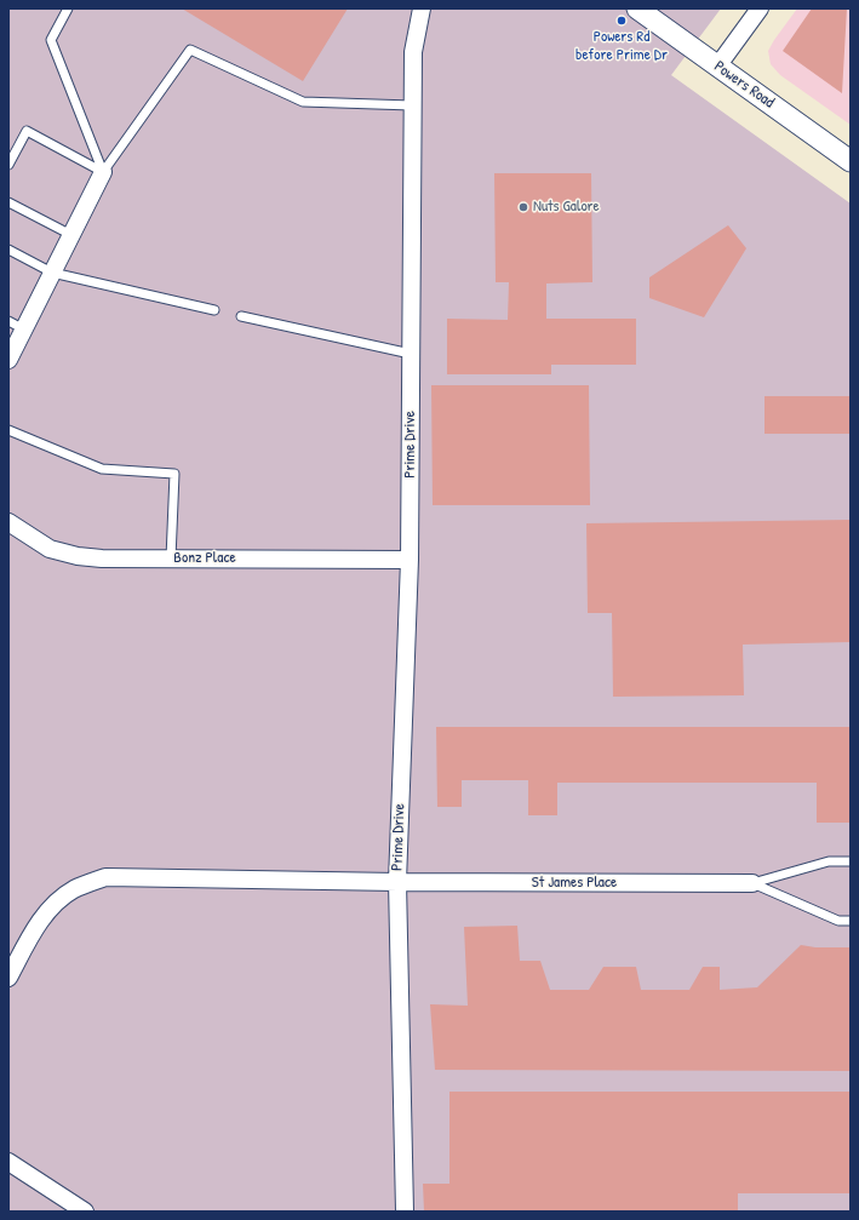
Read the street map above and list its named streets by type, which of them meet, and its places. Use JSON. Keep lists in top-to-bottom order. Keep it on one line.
{"streets":{"street":["Powers Road","Prime Drive","Bonz Place","St James Place"]},"crossings":[["Prime Drive","Bonz Place"],["Prime Drive","St James Place"]],"places":["Powers Rd before Prime Dr","Nuts Galore"]}
